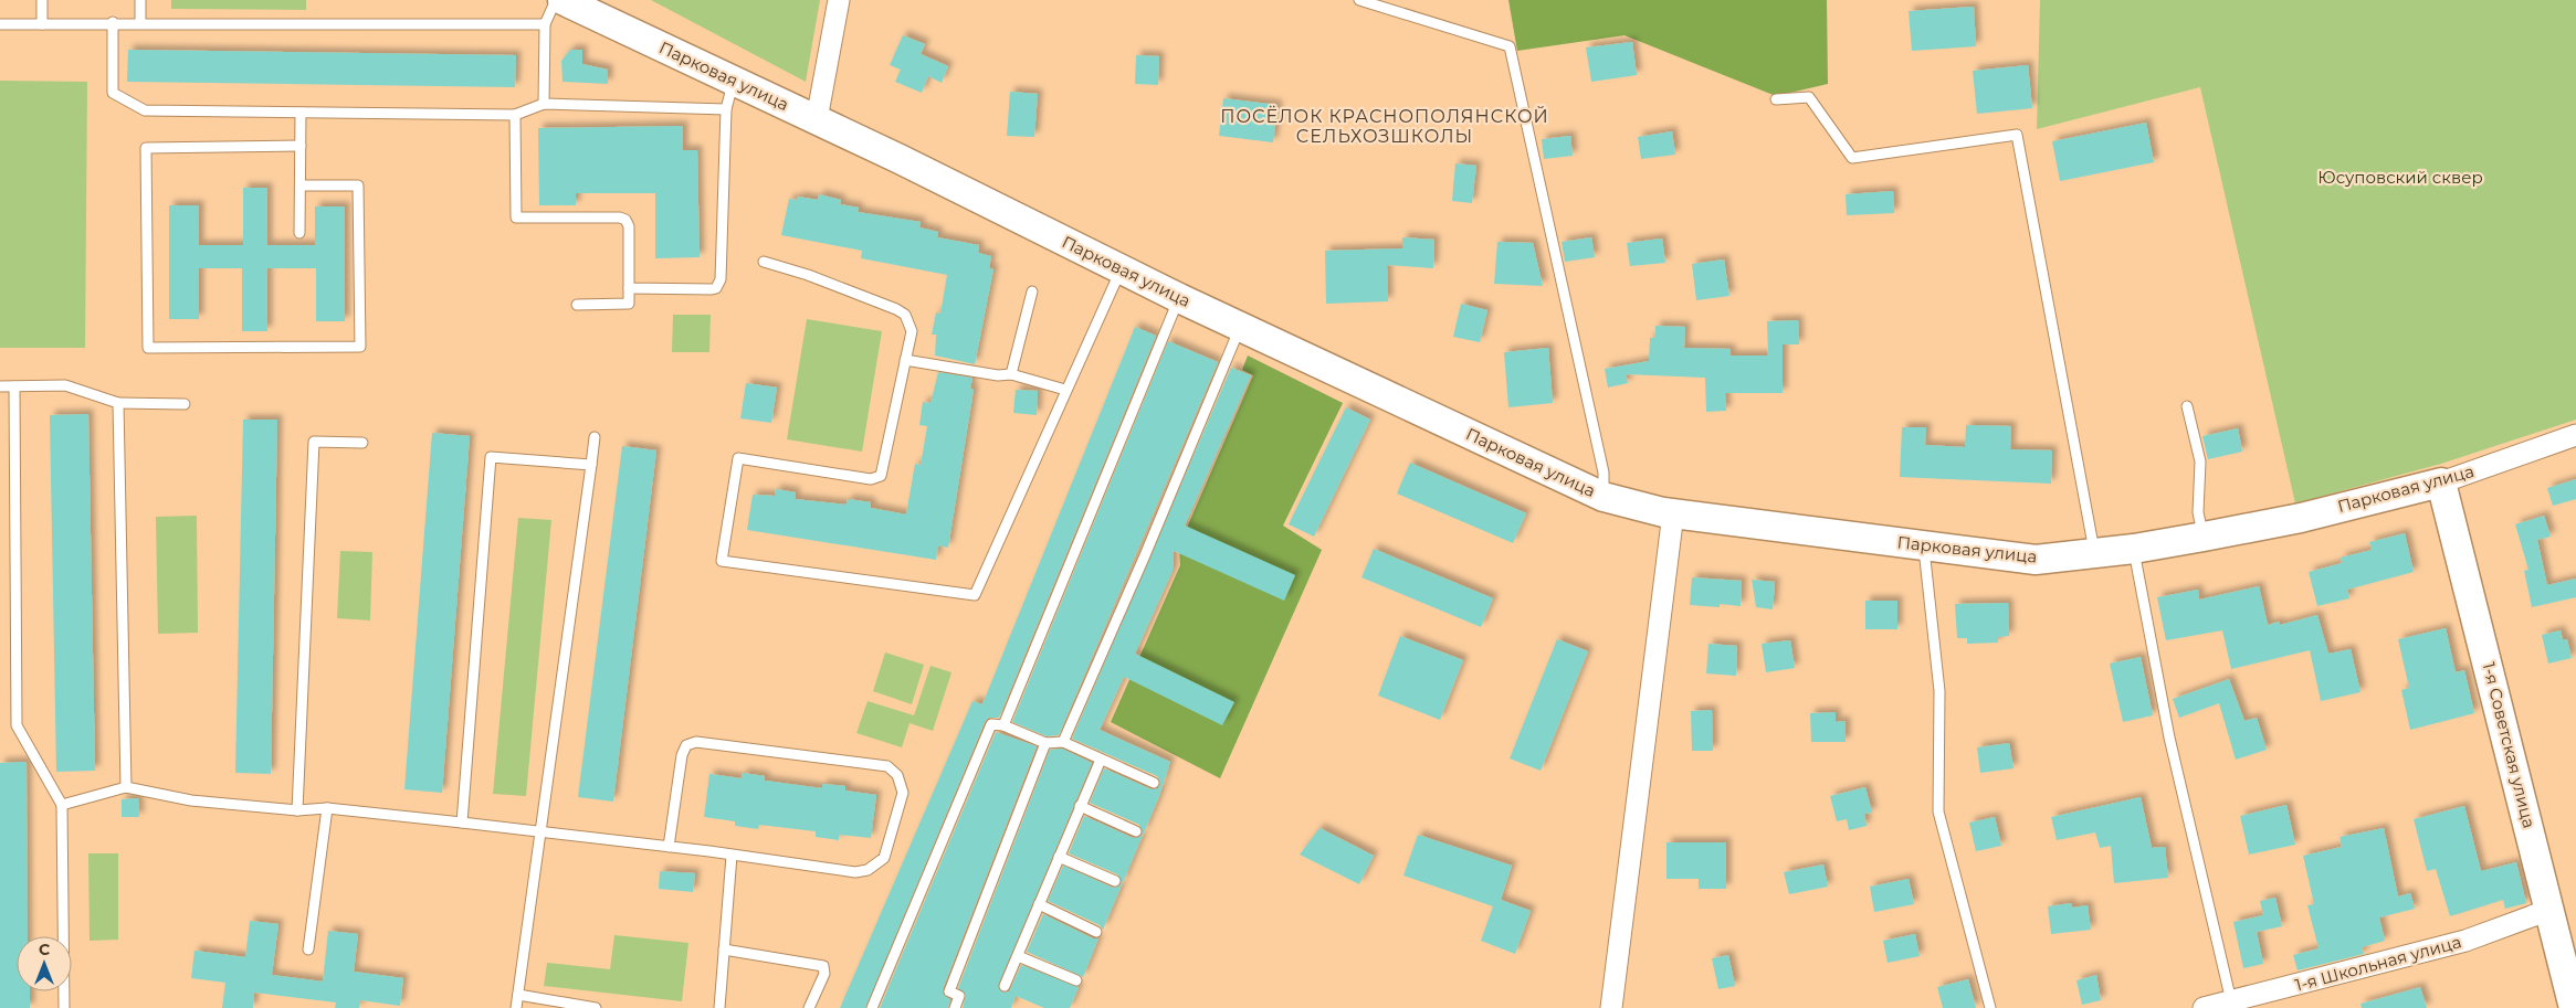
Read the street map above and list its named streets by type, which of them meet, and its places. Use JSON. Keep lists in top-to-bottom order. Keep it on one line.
{"streets":{"street":["Парковая улица","1-я Советская улица","1-я Школьная улица"]},"crossings":[["Парковая улица","1-я Советская улица"],["1-я Советская улица","1-я Школьная улица"]],"districts":["ПОСЁЛОК КРАСНОПОЛЯНСКОЙ СЕЛЬХОЗШКОЛЫ"],"parks":["Юсуповский сквер"],"north":"top"}
